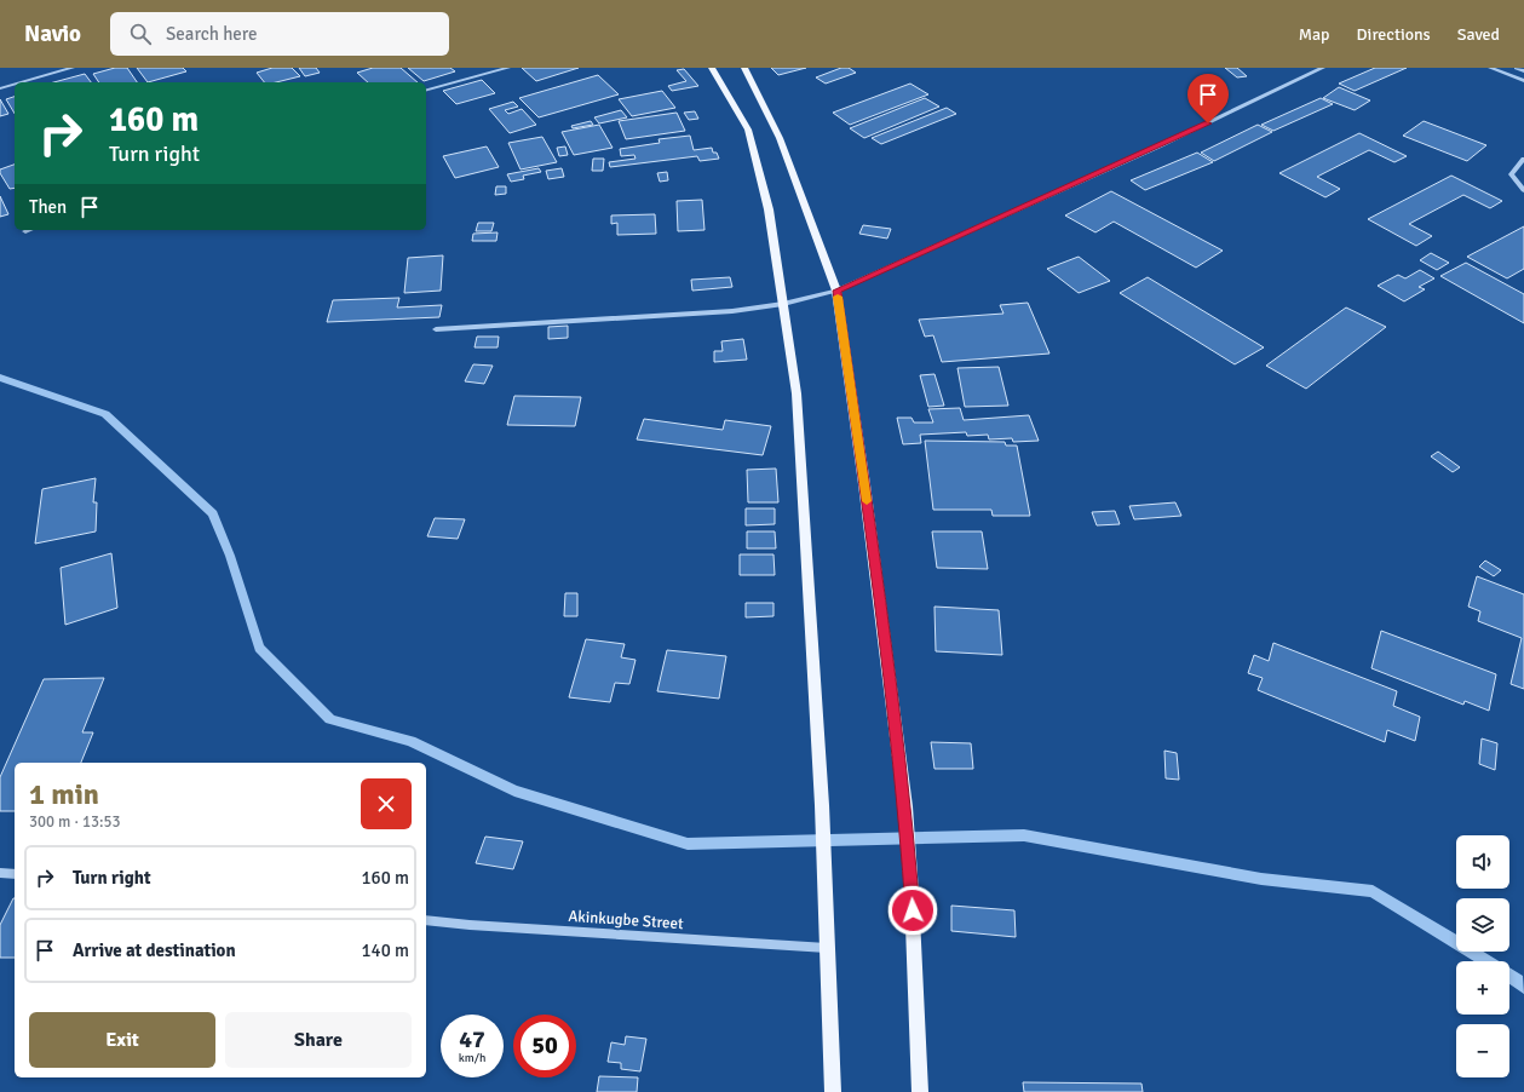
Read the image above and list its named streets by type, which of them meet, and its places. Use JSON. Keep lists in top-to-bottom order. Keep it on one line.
{"streets":{"street":["Akinkugbe Street"]},"page":{"header":"Navio","search":"Search here","nav":["Map","Directions","Saved"],"turn":["160 m","Turn right"],"then":"Then","heading":["1 min","300 m · 13:53"],"map_buttons":["+","−"],"list":[{"name":"Turn right","value":"160 m"},{"name":"Arrive at destination","value":"140 m"}],"buttons":["Exit","Share"],"speed":"47 km/h","limit":"50"}}
